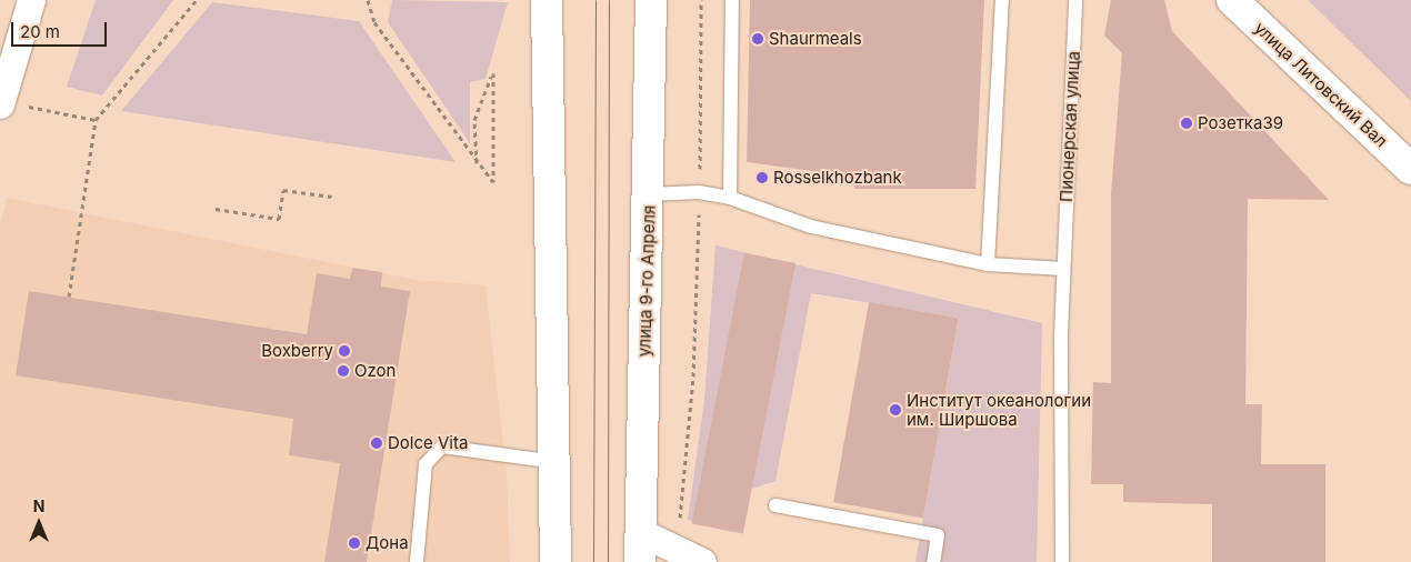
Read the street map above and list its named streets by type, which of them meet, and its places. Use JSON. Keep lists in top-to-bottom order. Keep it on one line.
{"streets":{"main road":["улица Литовский Вал","улица 9-го Апреля"],"lane":["Пионерская улица"]},"places":["Shaurmeals","Розетка39","Rosselkhozbank","Boxberry","Ozon","Институт океанологии им. Ширшова","Dolce Vita","Дона"],"scale_bar":"20 m","north":"top"}
